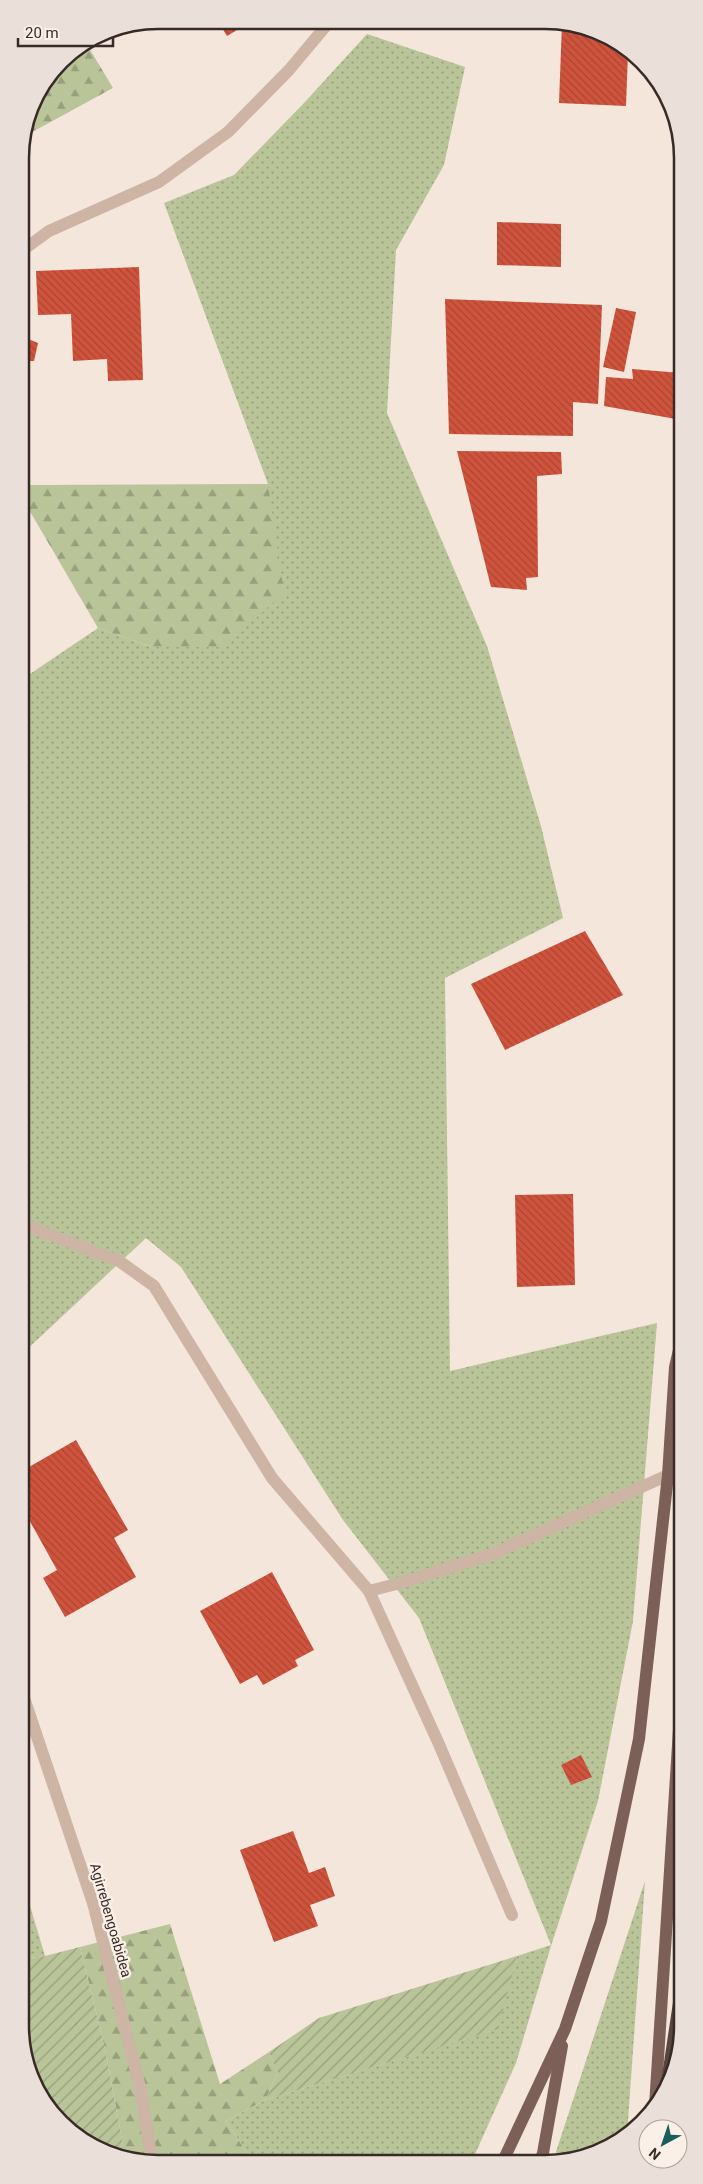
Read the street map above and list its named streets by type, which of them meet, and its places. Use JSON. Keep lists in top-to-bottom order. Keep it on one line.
{"streets":{"street":["Agirrebengoabidea"]},"scale_bar":"20 m","north":"bottom left"}
